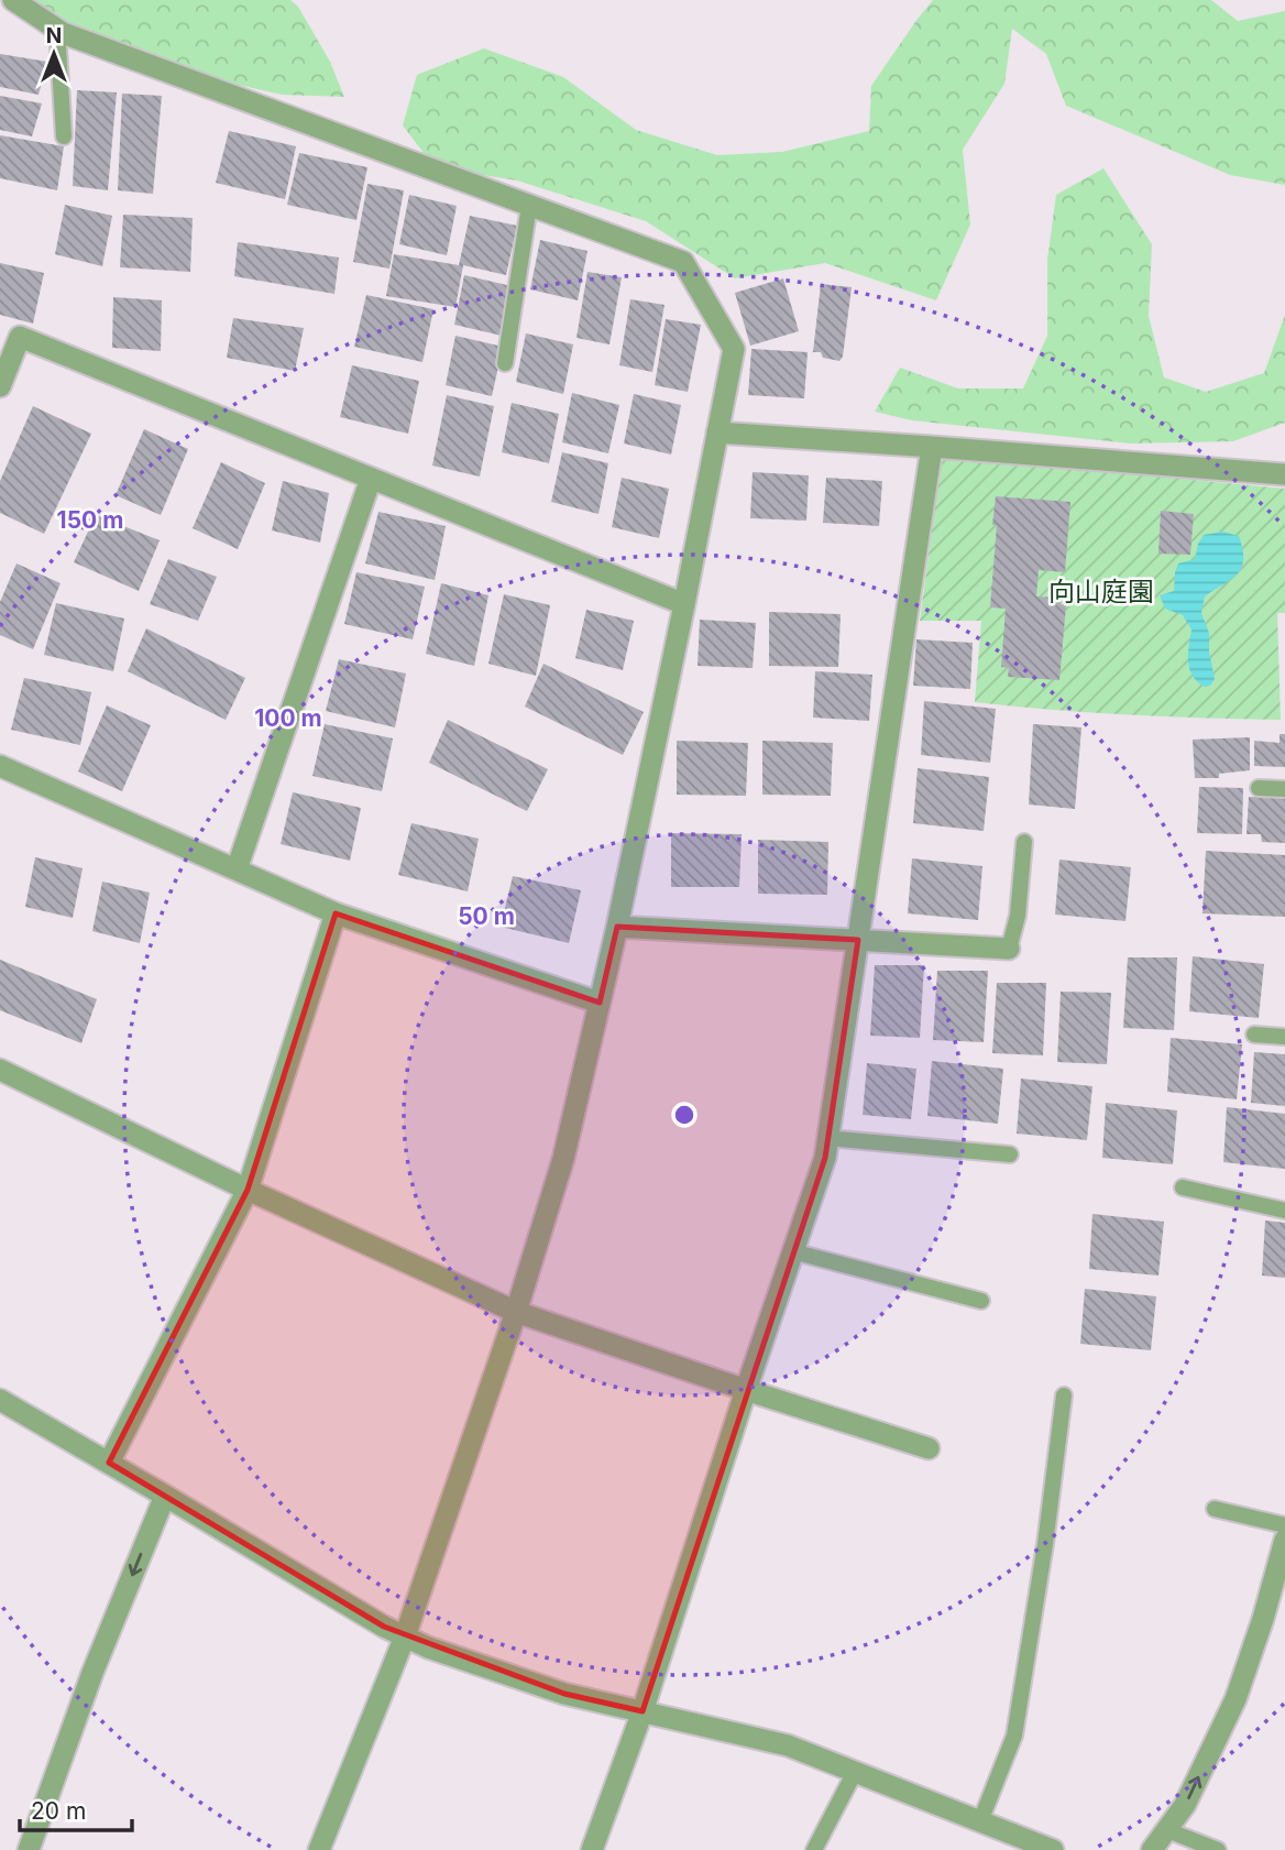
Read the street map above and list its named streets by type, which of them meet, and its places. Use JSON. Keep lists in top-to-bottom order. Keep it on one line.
{"parks":["向山庭園"],"scale_bar":"20 m","north":"top","rings":["150 m","100 m","50 m"]}
